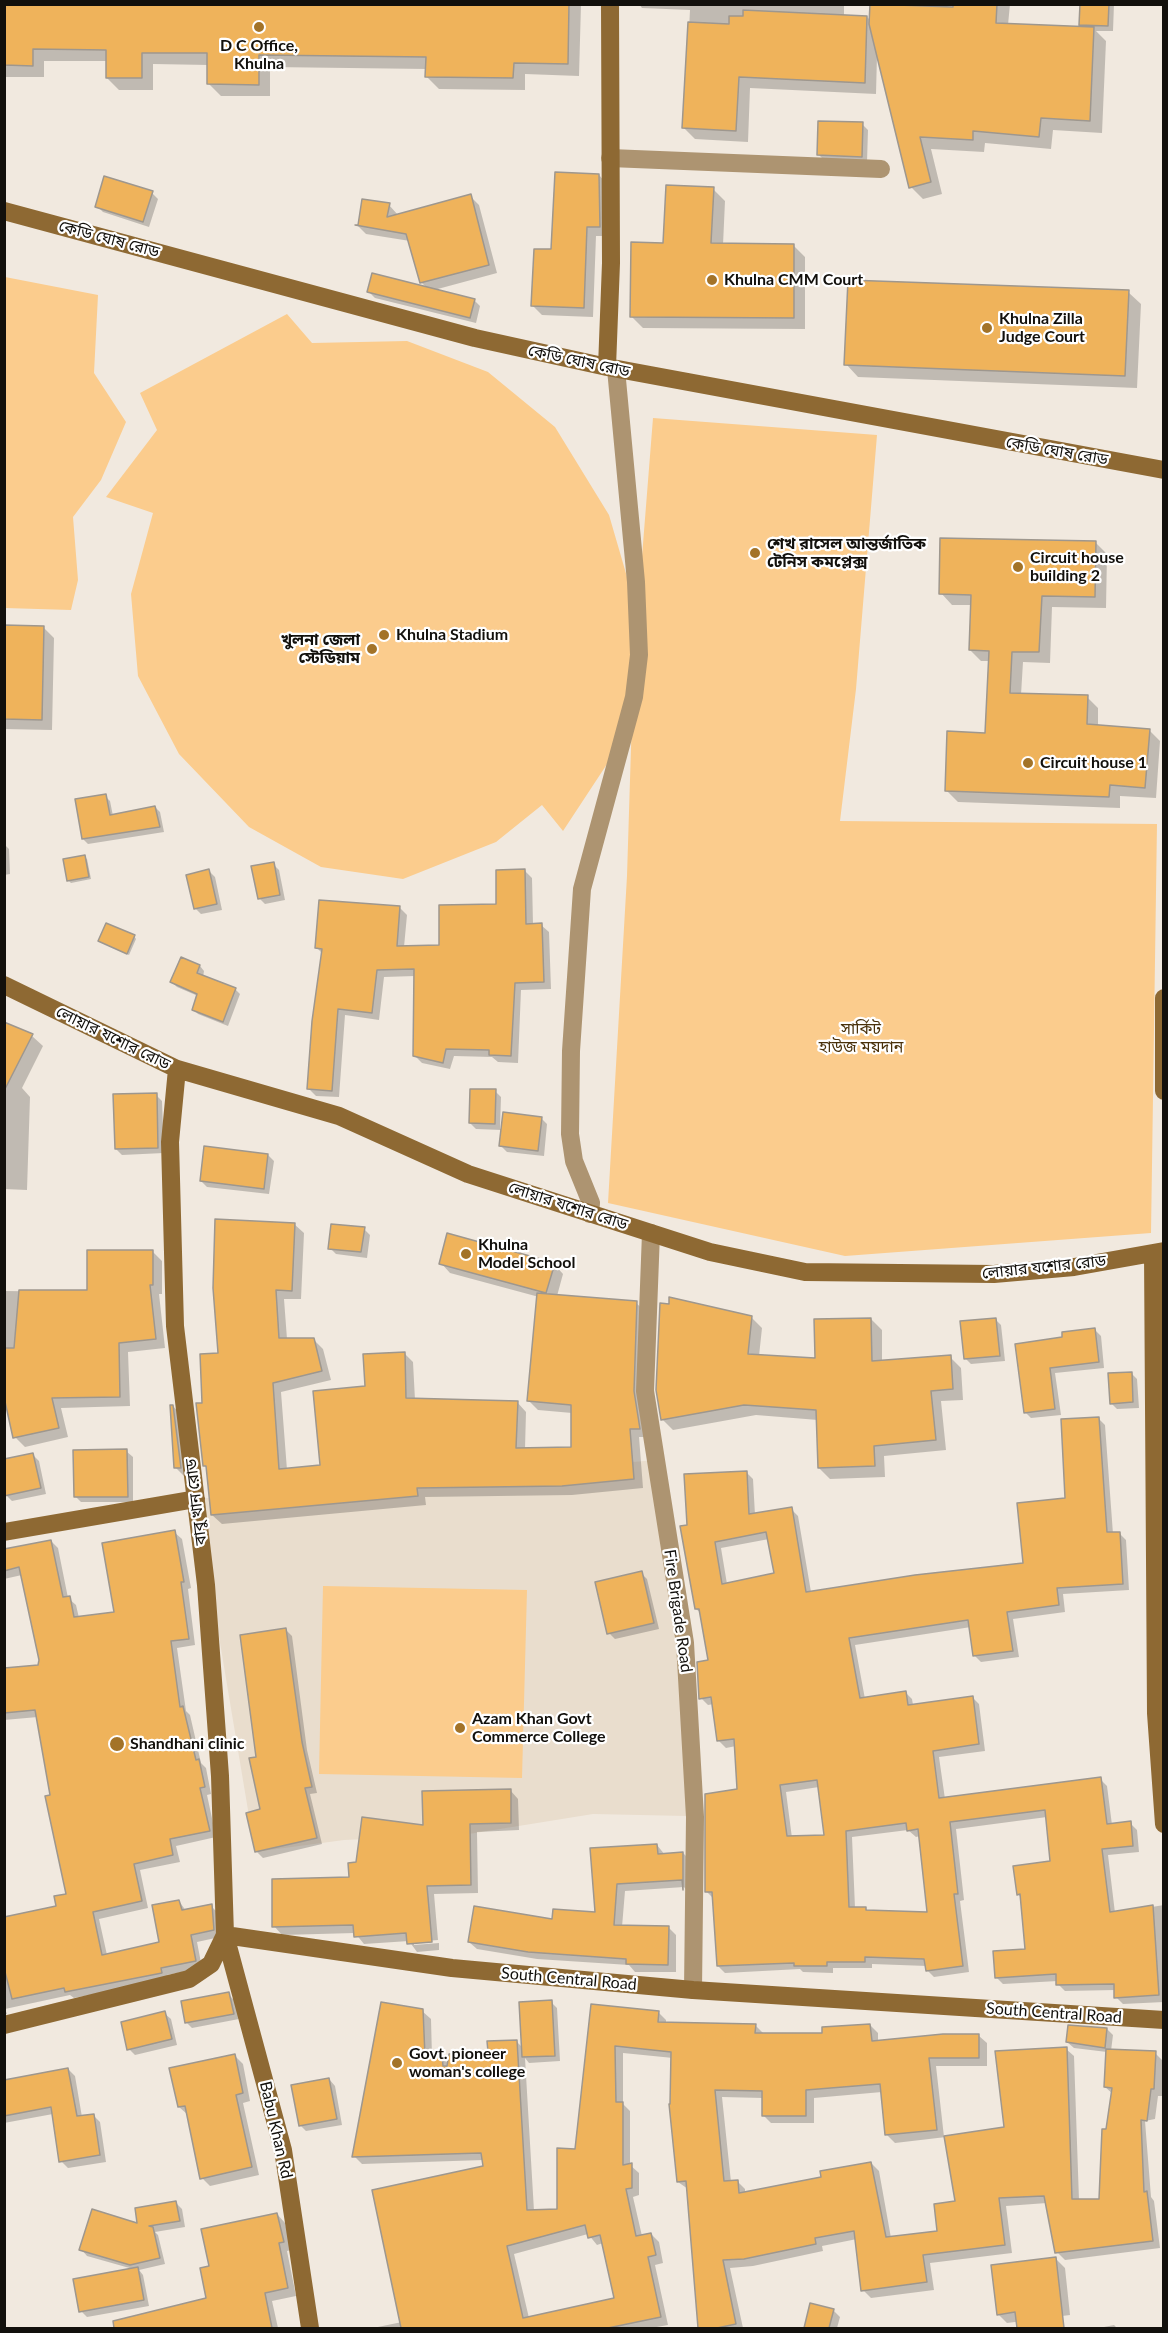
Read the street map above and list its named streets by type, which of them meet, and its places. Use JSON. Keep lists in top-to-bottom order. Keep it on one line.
{"streets":{"street":["কেডি ঘোষ রোড","লোয়ার যশোর রোড","বাবু খান রোড","Fire Brigade Road","South Central Road","Babu Khan Rd"]},"crossings":[["লোয়ার যশোর রোড","বাবু খান রোড"],["লোয়ার যশোর রোড","Fire Brigade Road"],["বাবু খান রোড","South Central Road"],["বাবু খান রোড","Babu Khan Rd"],["Fire Brigade Road","South Central Road"],["South Central Road","Babu Khan Rd"]],"parks":["সার্কিট হাউজ ময়দান"],"places":["D C Office, Khulna","Khulna CMM Court","Khulna Zilla Judge Court","শেখ রাসেল আন্তর্জাতিক টেনিস কমপ্লেক্স","Circuit house building 2","Khulna Stadium","খুলনা জেলা স্টেডিয়াম","Circuit house 1","Khulna Model School","Azam Khan Govt Commerce College","Shandhani clinic","Govt. pioneer woman's college"]}
